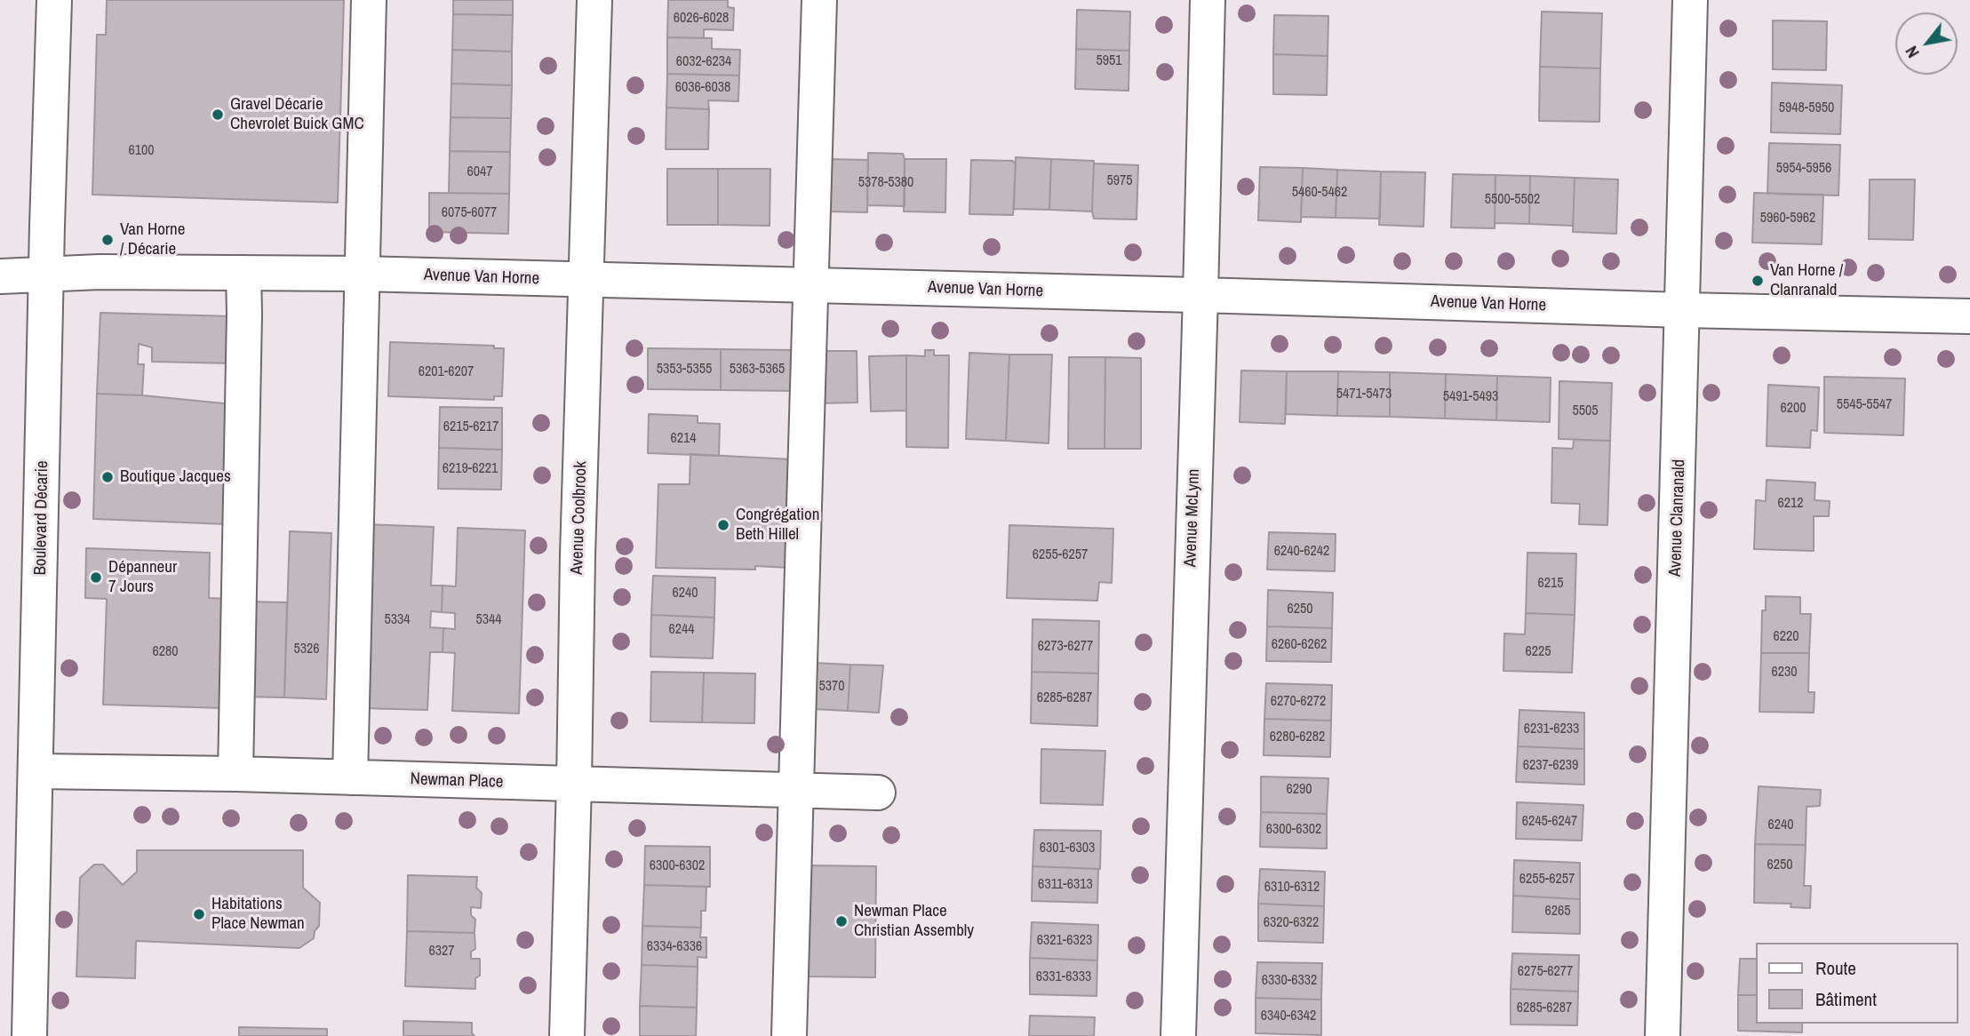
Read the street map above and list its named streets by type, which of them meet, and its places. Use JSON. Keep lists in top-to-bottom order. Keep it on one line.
{"streets":{"street":["Avenue Van Horne","Boulevard Décarie","Avenue Coolbrook","Avenue McLynn","Avenue Clanranald","Newman Place"]},"crossings":[["Avenue Van Horne","Boulevard Décarie"],["Avenue Van Horne","Avenue Coolbrook"],["Avenue Van Horne","Avenue McLynn"],["Avenue Van Horne","Avenue Clanranald"],["Boulevard Décarie","Newman Place"],["Avenue Coolbrook","Newman Place"]],"places":["Gravel Décarie Chevrolet Buick GMC","Van Horne / Décarie","Van Horne / Clanranald","Boutique Jacques","Congrégation Beth Hillel","Dépanneur 7 Jours","Habitations Place Newman","Newman Place Christian Assembly"],"house_numbers":["6026-6028","5951","6032-6234","6036-6038","5948-5950","6100","5954-5956","6047","5975","5378-5380","5460-5462","5500-5502","6075-6077","5960-5962","5353-5355","5363-5365","6201-6207","5471-5473","5491-5493","5545-5547","6200","5505","6215-6217","6214","6219-6221","6212","6240-6242","6255-6257","6215","6240","6250","5334","5344","6244","6220","6260-6262","6273-6277","5326","6280","6225","6230","5370","6285-6287","6270-6272","6231-6233","6280-6282","6237-6239","6290","6245-6247","6240","6300-6302","6301-6303","6250","6300-6302","6255-6257","6311-6313","6310-6312","6265","6320-6322","6321-6323","6334-6336","6327","6275-6277","6331-6333","6330-6332","6285-6287","6340-6342"],"legend":["Route","Bâtiment"],"north":"bottom left"}
